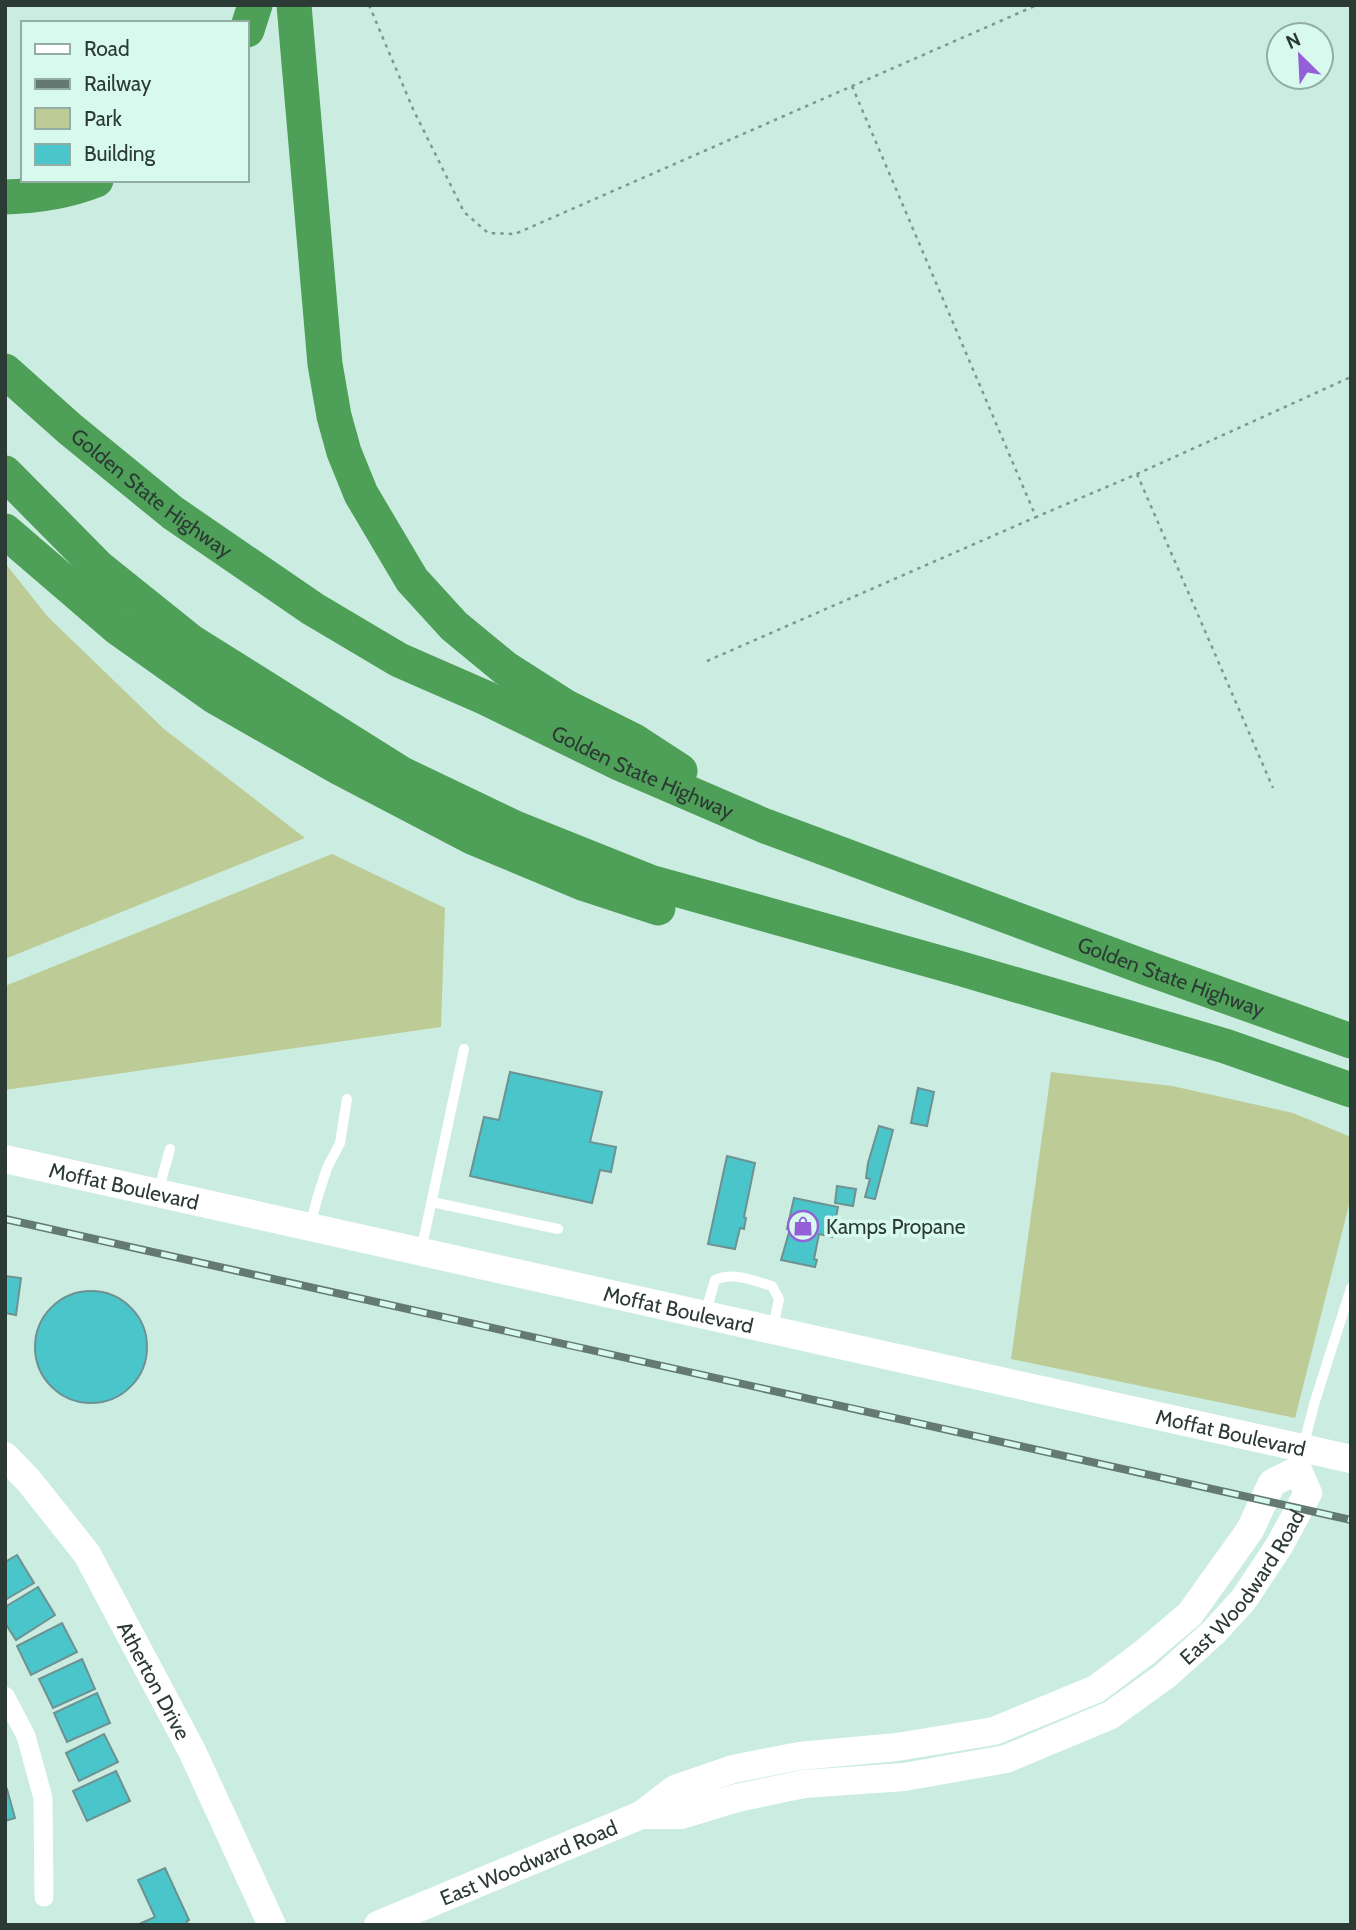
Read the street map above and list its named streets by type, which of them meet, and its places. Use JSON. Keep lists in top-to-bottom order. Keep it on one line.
{"streets":{"highway":["Golden State Highway"],"street":["Moffat Boulevard","East Woodward Road","Atherton Drive"]},"crossings":[["Moffat Boulevard","East Woodward Road"]],"places":{"shop":["Kamps Propane"]},"legend":["Road","Railway","Park","Building"],"north":"top left"}
